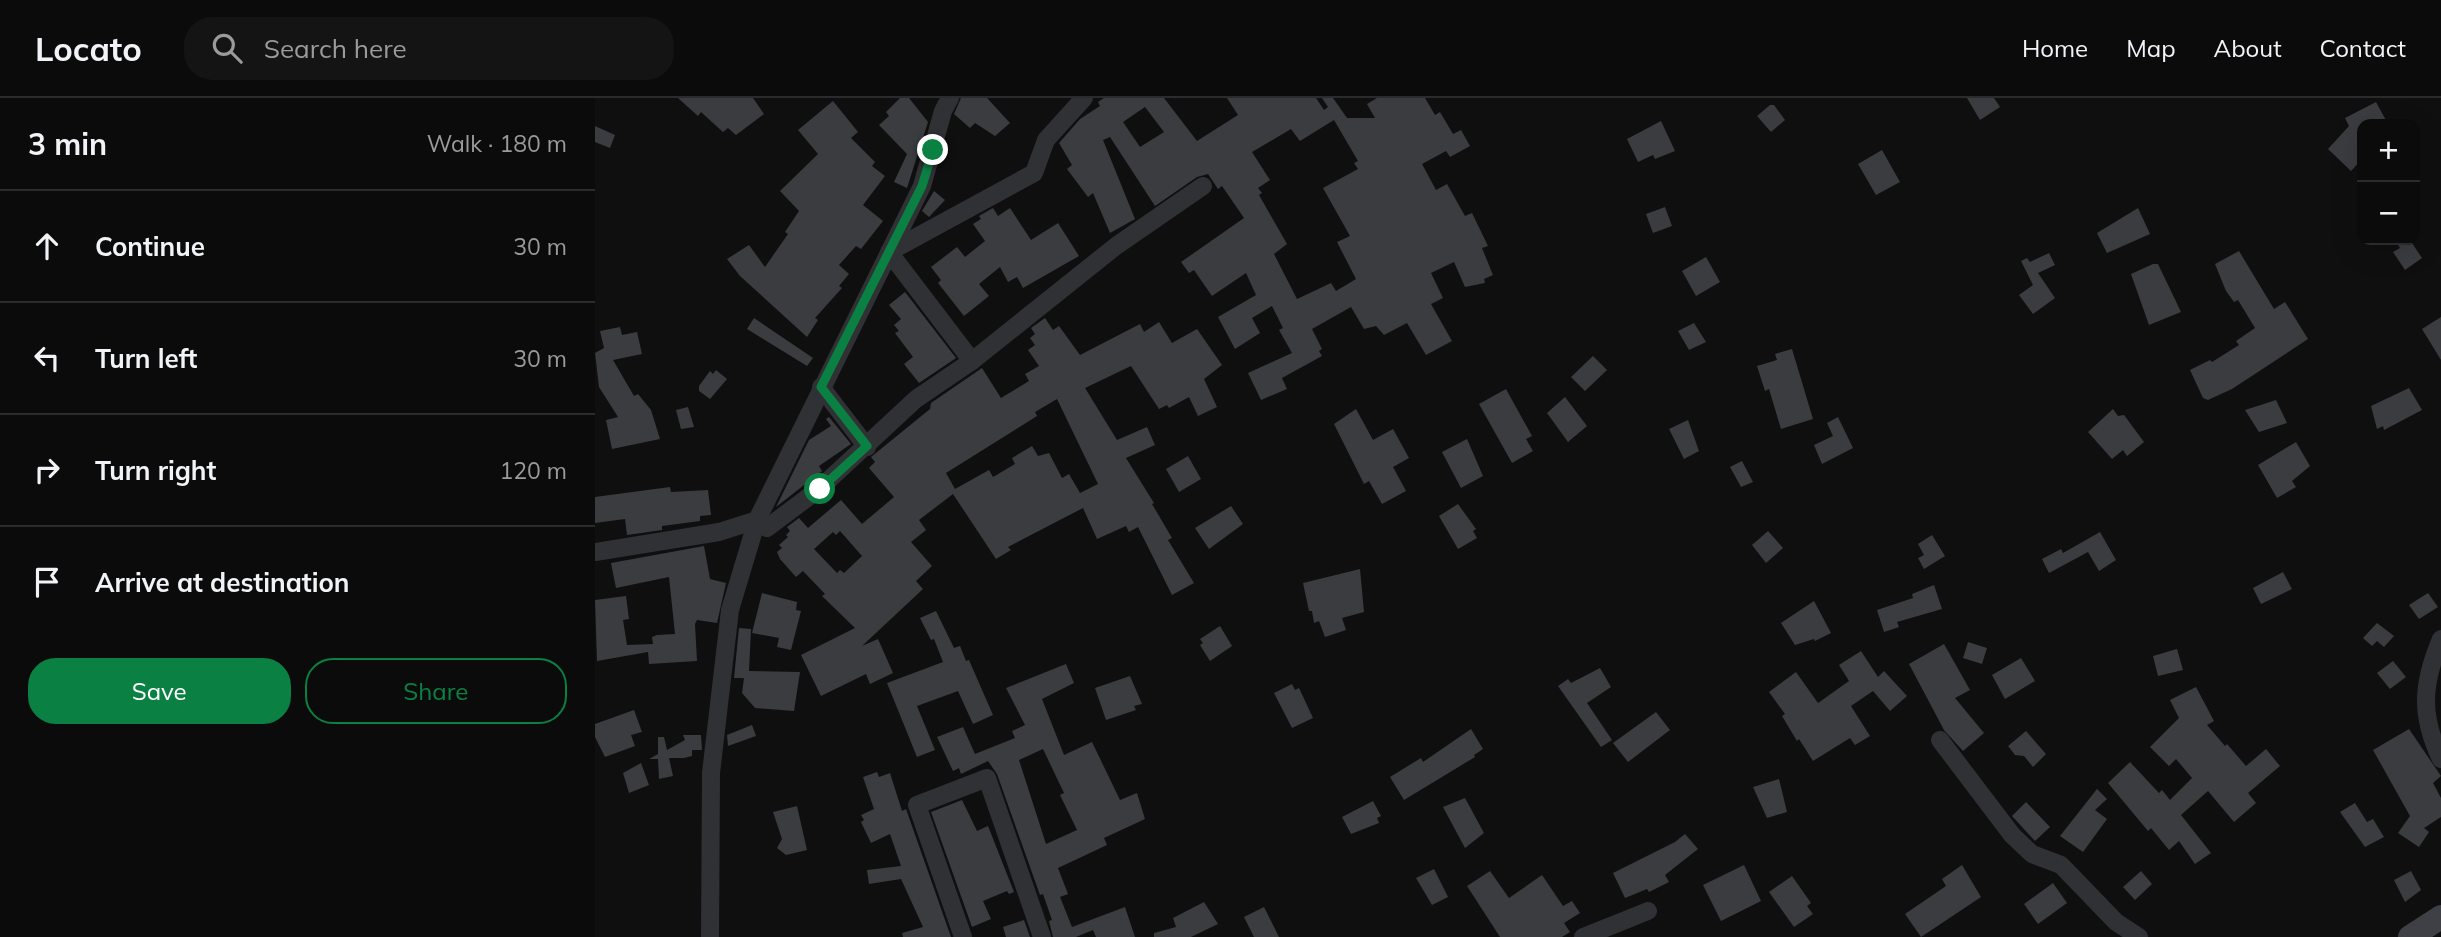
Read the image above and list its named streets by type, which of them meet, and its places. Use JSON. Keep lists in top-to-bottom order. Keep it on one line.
{"page":{"header":"Locato","search":"Search here","nav":["Home","Map","About","Contact"],"heading":["3 min","Walk · 180 m"],"map_buttons":["+","−"],"list":[["Continue","30 m"],["Turn left","30 m"],["Turn right","120 m"],"Arrive at destination"],"buttons":["Save","Share"]}}
